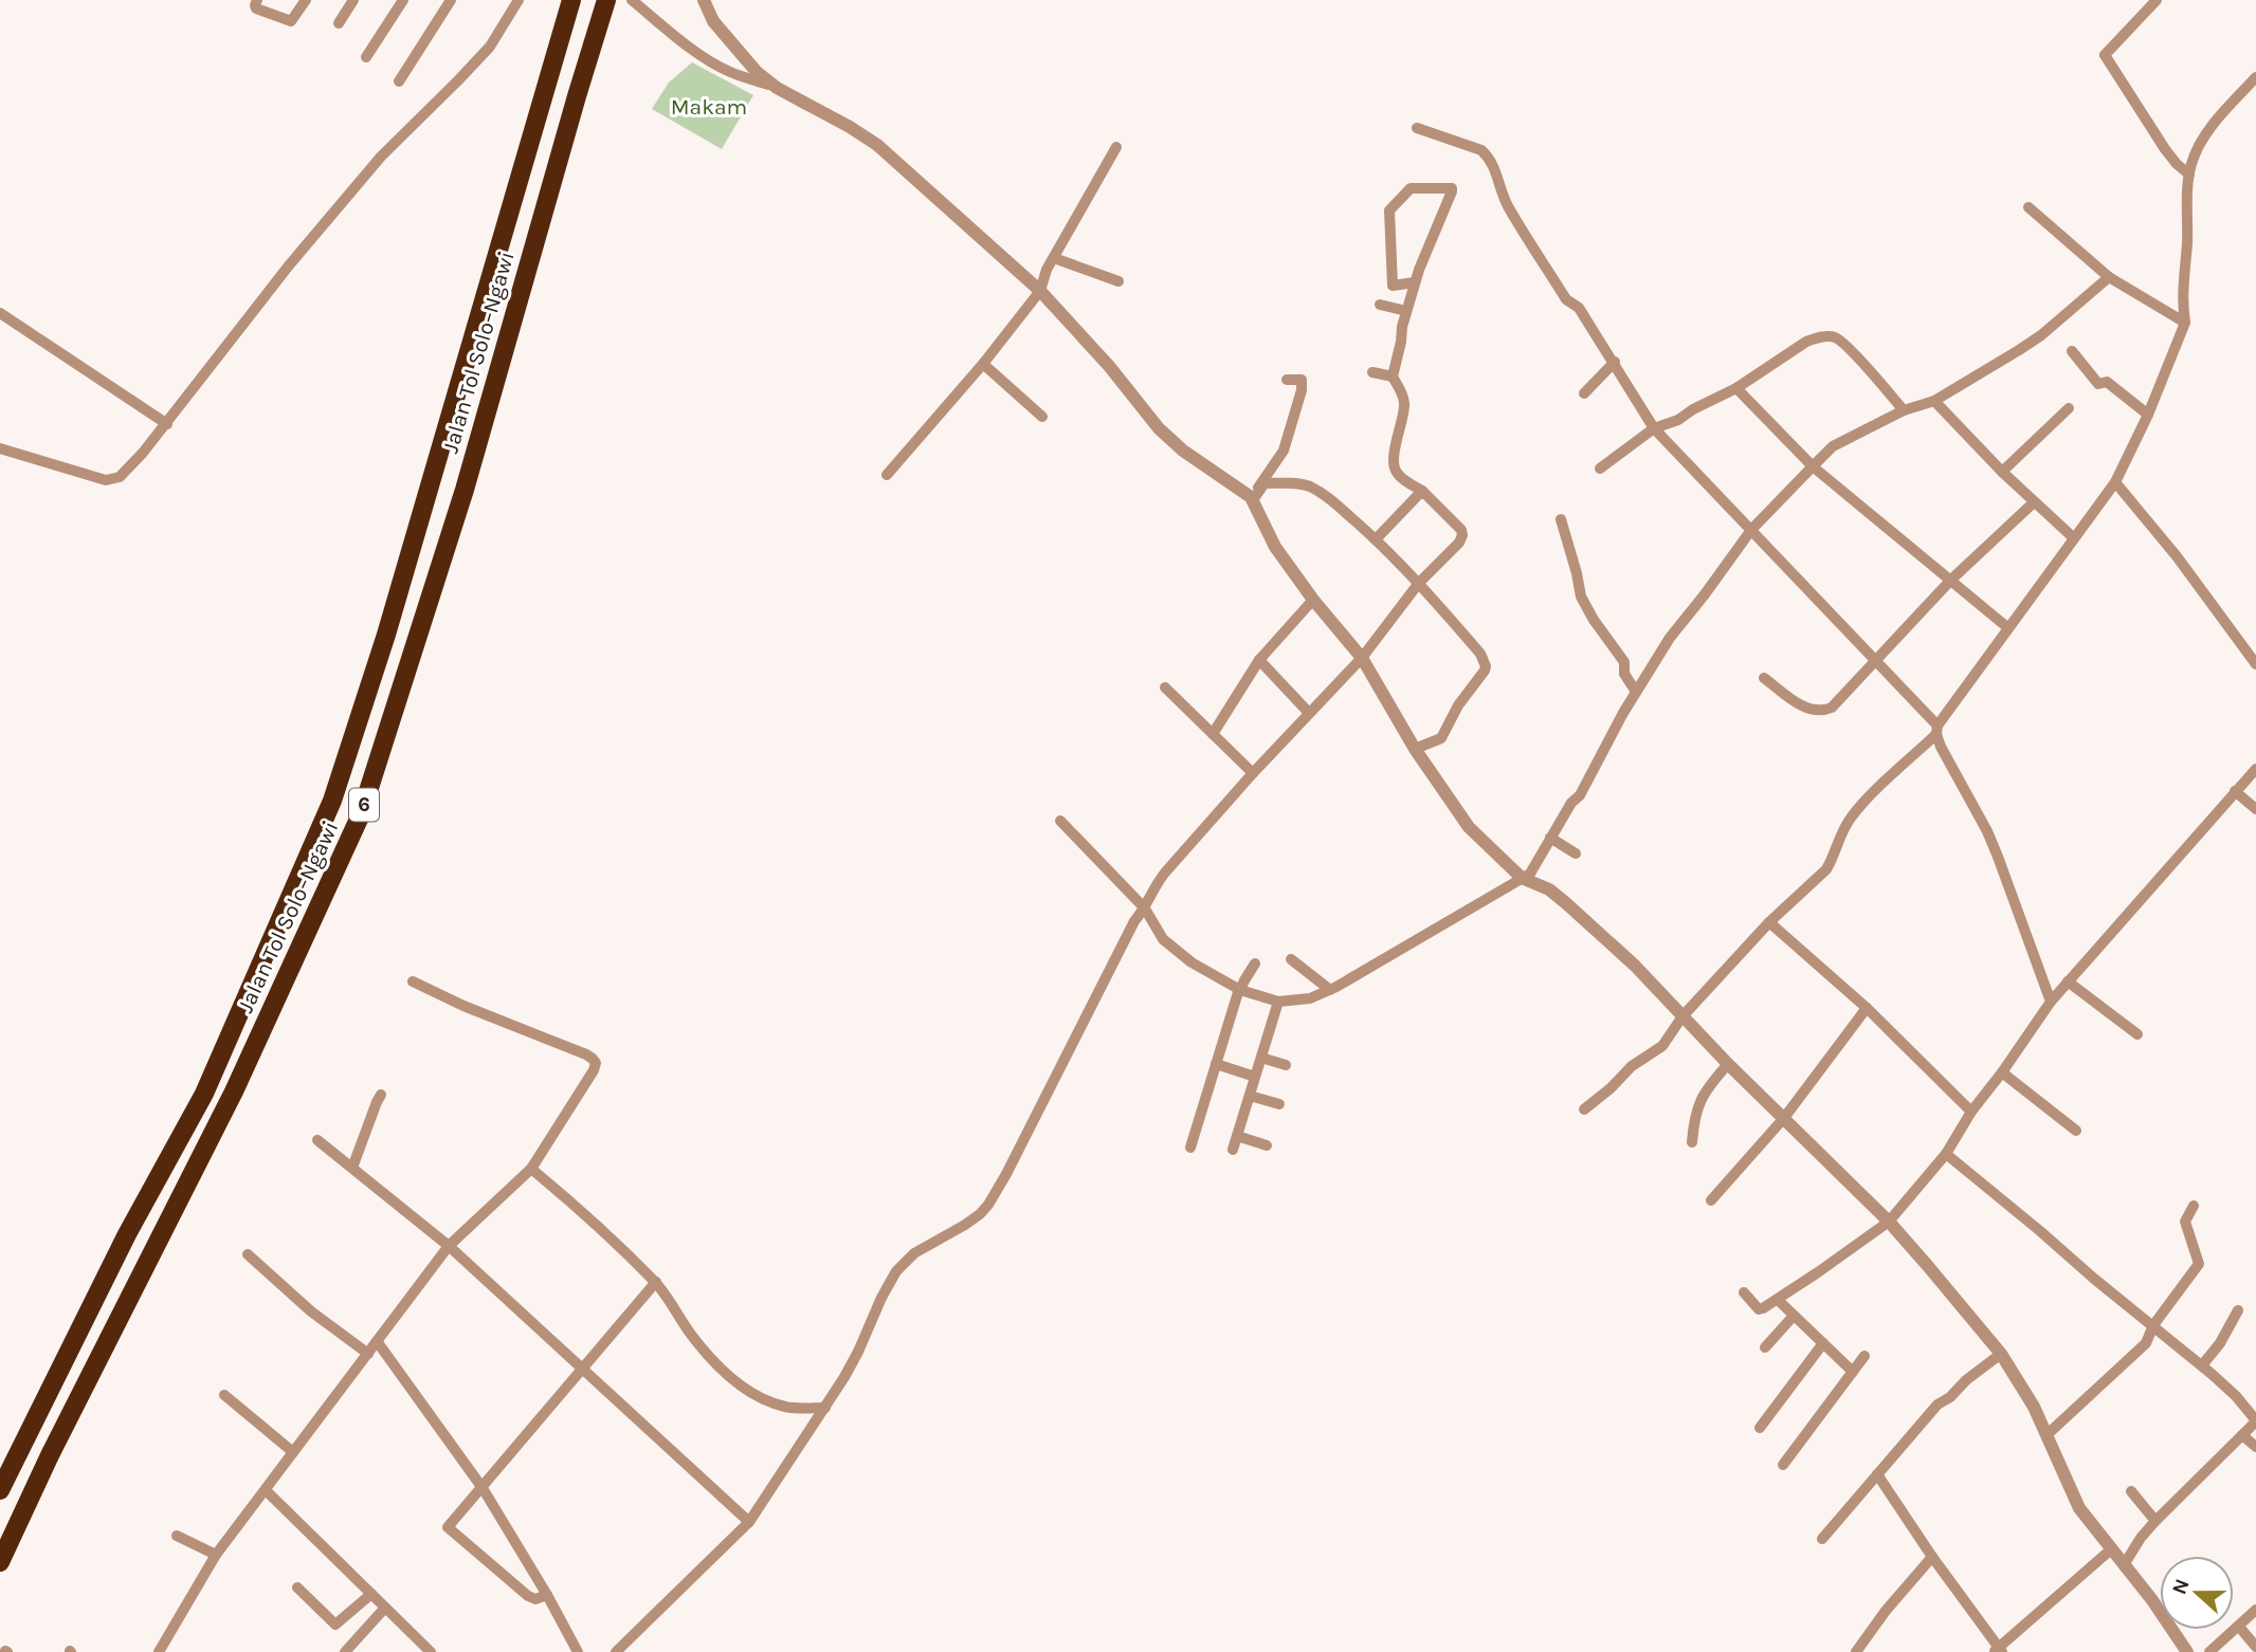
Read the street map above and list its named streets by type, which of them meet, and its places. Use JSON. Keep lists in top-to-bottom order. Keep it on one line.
{"streets":{"highway":["Jalan Tol Solo–Ngawi","6"]},"parks":["Makam"],"north":"left"}
